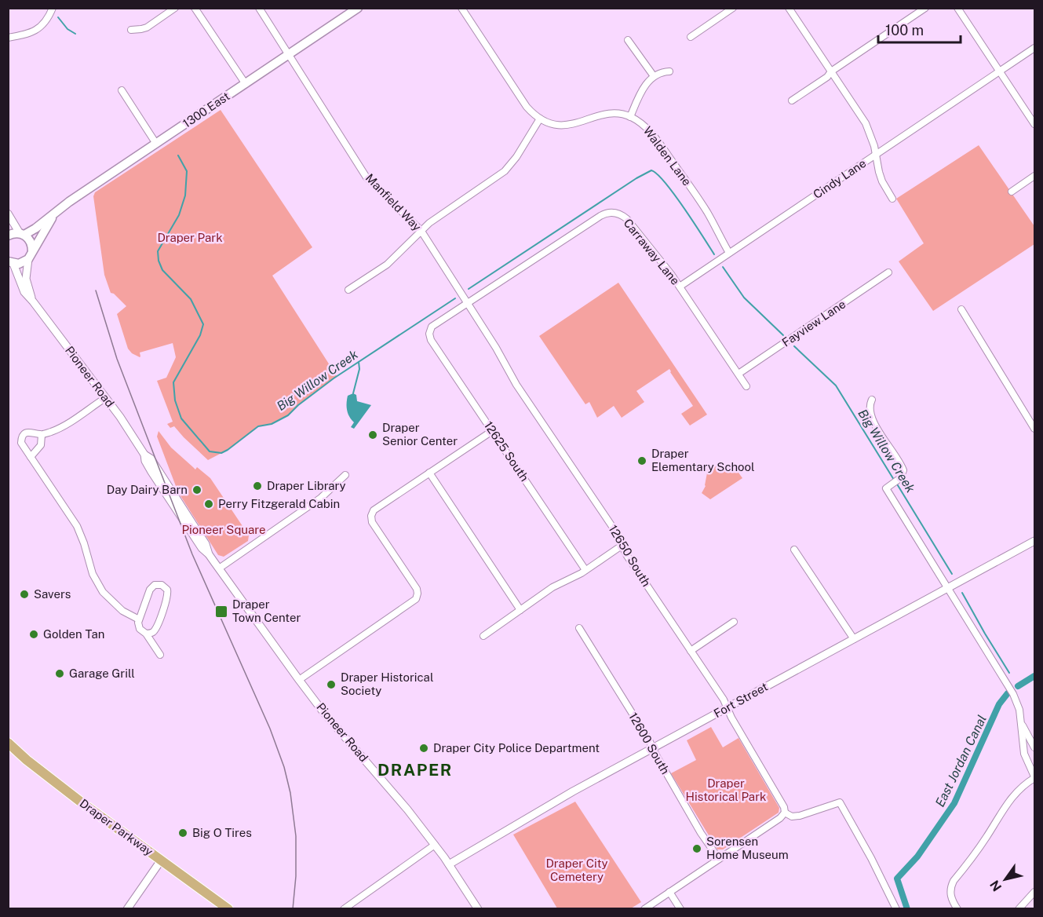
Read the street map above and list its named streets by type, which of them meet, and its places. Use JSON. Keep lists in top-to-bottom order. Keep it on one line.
{"streets":{"main road":["1300 East","Draper Parkway"],"street":["Walden Lane","Cindy Lane","Manfield Way","Carraway Lane","Fayview Lane","Pioneer Road","12625 South","12650 South","Fort Street","12600 South"]},"crossings":[["1300 East","Manfield Way"],["1300 East","Pioneer Road"],["Walden Lane","Cindy Lane"],["Cindy Lane","Carraway Lane"],["Manfield Way","Carraway Lane"],["Manfield Way","12650 South"],["Carraway Lane","Fayview Lane"],["Carraway Lane","12625 South"],["Carraway Lane","12650 South"],["Pioneer Road","Fort Street"],["12650 South","Fort Street"],["Fort Street","12600 South"]],"districts":["DRAPER"],"water":["Big Willow Creek","East Jordan Canal"],"parks":["Draper Park","Pioneer Square","Draper Historical Park","Draper City Cemetery"],"places":{"other":["Draper Senior Center","Draper Elementary School","Draper Library","Day Dairy Barn","Perry Fitzgerald Cabin","Savers","Golden Tan","Garage Grill","Draper Historical Society","Draper City Police Department","Big O Tires","Sorensen Home Museum"],"transit":["Draper Town Center"]},"scale_bar":"100 m","north":"bottom left"}
